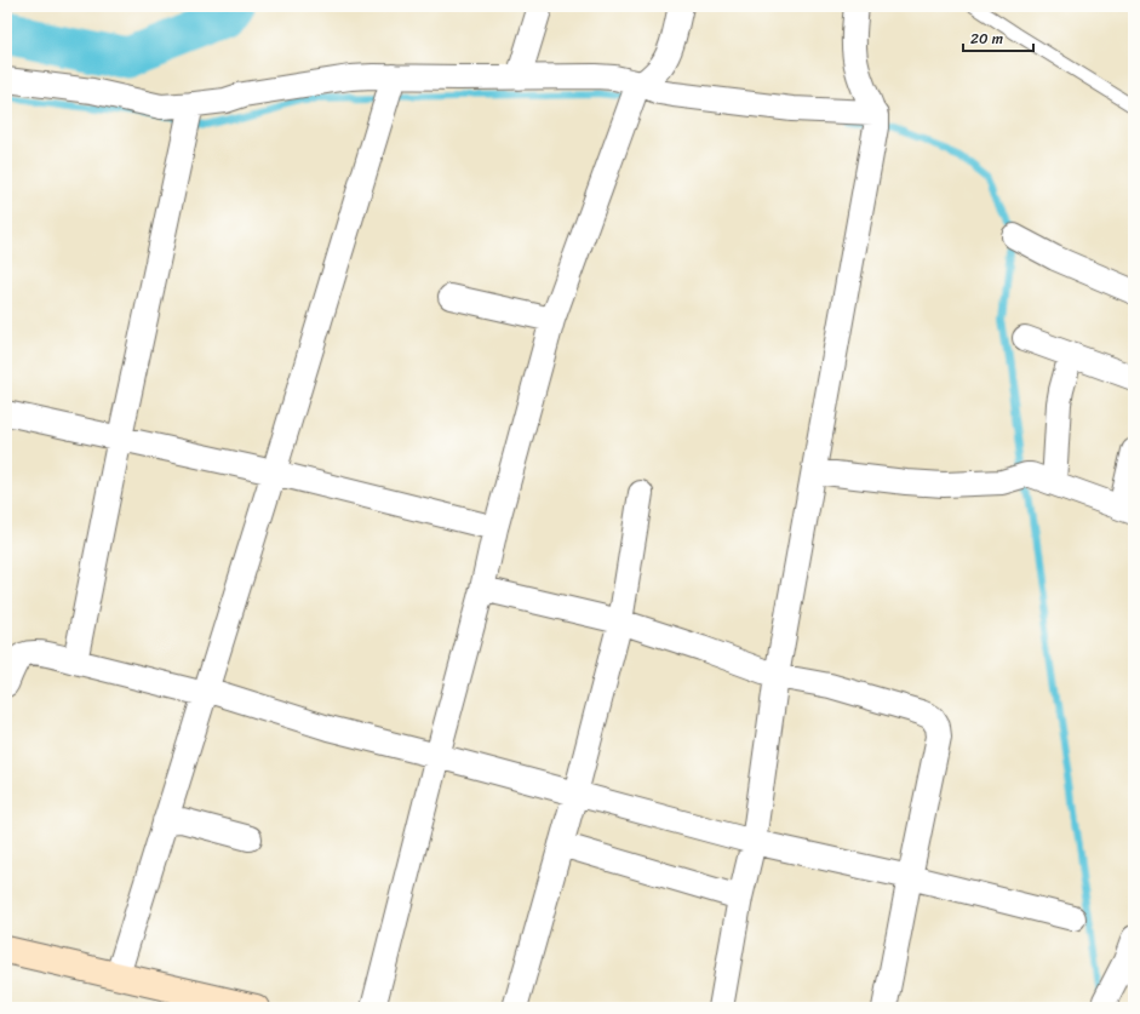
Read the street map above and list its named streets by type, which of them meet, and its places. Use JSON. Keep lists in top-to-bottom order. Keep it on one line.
{"scale_bar":"20 m"}
